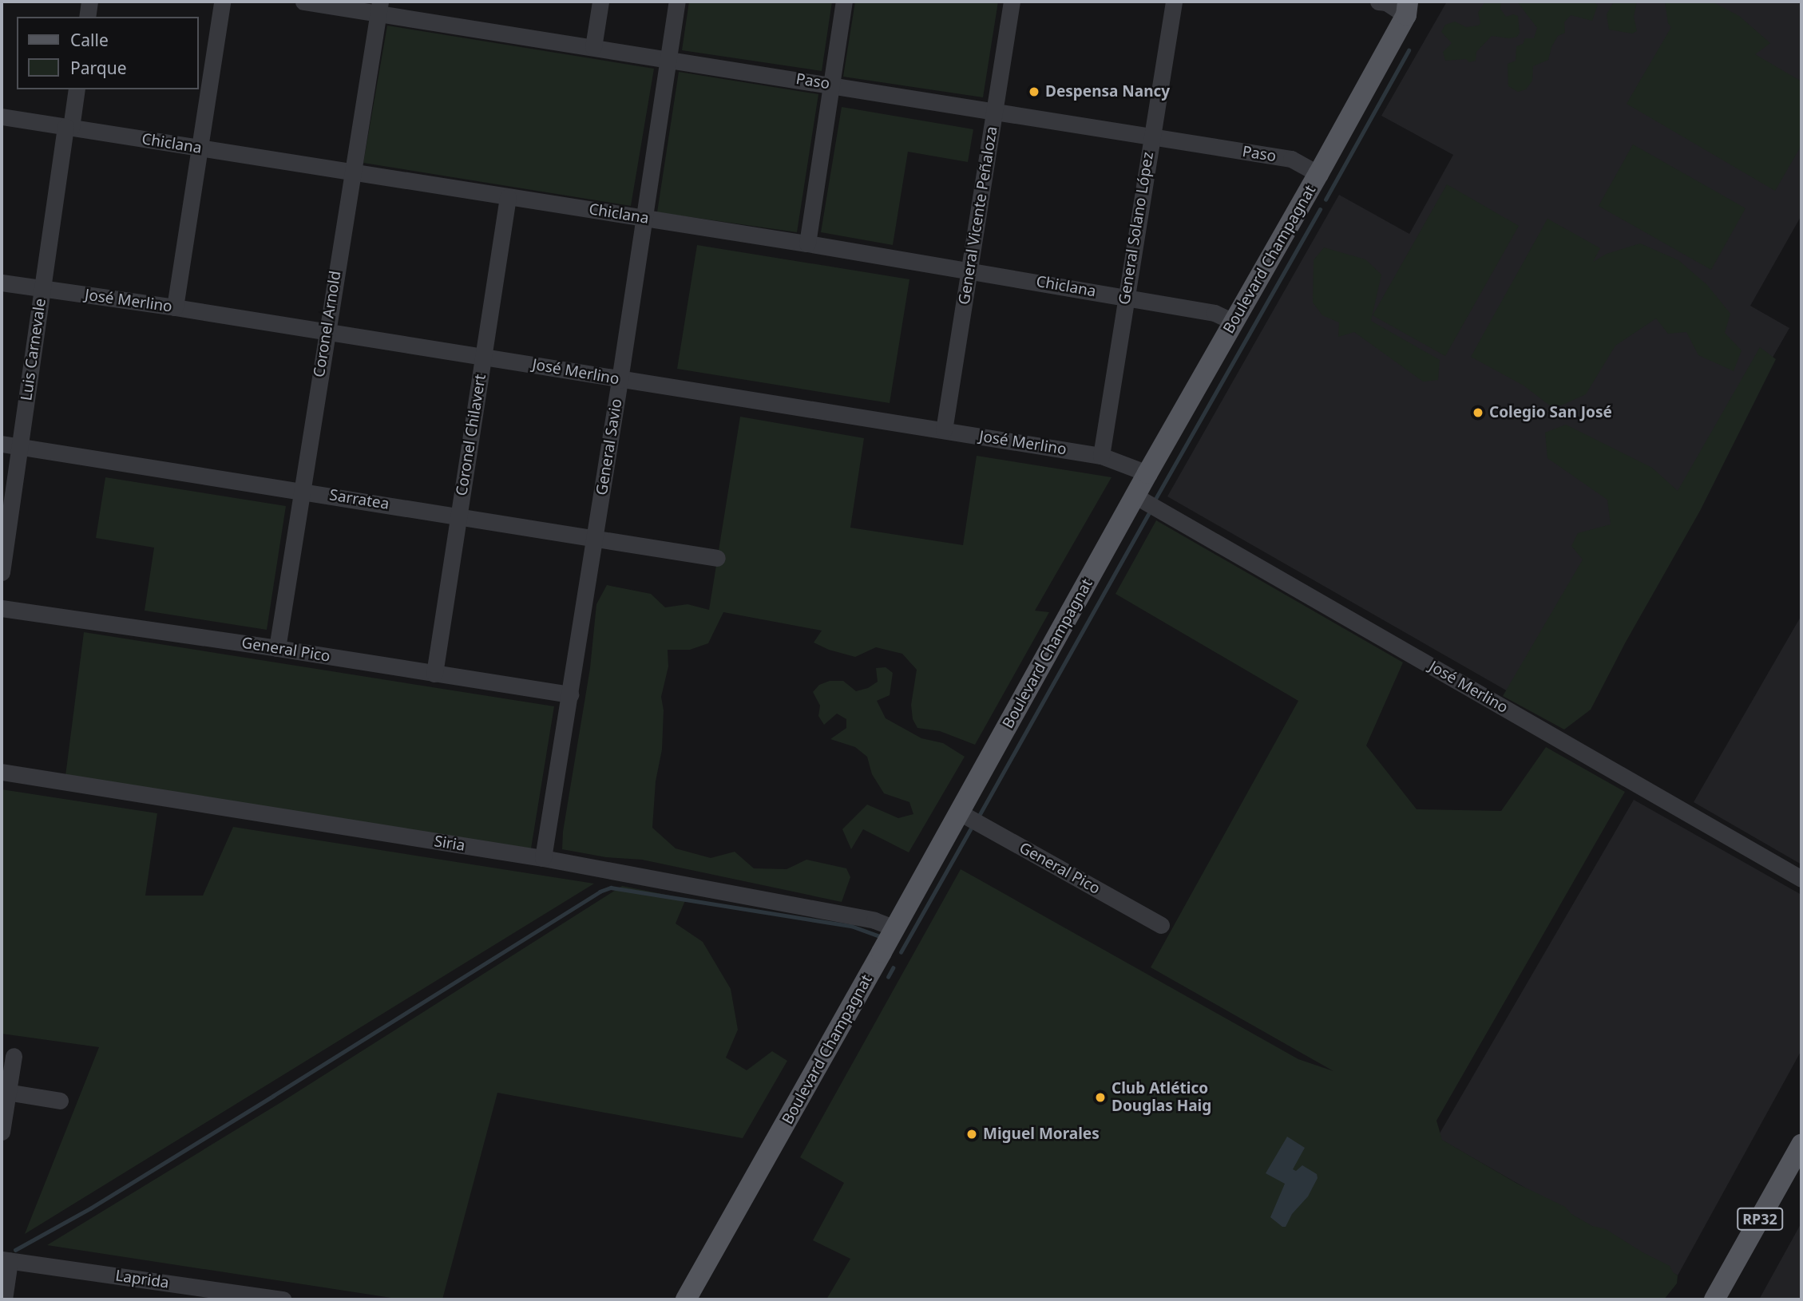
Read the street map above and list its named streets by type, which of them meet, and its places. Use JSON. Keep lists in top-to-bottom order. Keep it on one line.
{"streets":{"main road":["Boulevard Champagnat","RP32"],"street":["Paso","Chiclana","General Vicente Peñaloza","General Solano López","José Merlino","Coronel Arnold","Luis Carnevale","Coronel Chilavert","General Savio","Sarratea","General Pico","Siria","Laprida"]},"crossings":[["Paso","General Vicente Peñaloza"],["Paso","General Solano López"],["Paso","Boulevard Champagnat"],["Paso","Coronel Arnold"],["Paso","General Savio"],["Chiclana","General Vicente Peñaloza"],["Chiclana","General Solano López"],["Chiclana","Boulevard Champagnat"],["Chiclana","Coronel Arnold"],["Chiclana","Luis Carnevale"],["Chiclana","Coronel Chilavert"],["Chiclana","General Savio"],["General Vicente Peñaloza","José Merlino"],["General Solano López","José Merlino"],["Boulevard Champagnat","José Merlino"],["Boulevard Champagnat","General Pico"],["Boulevard Champagnat","Siria"],["José Merlino","Coronel Arnold"],["José Merlino","Luis Carnevale"],["José Merlino","Coronel Chilavert"],["José Merlino","General Savio"],["Coronel Arnold","Sarratea"],["Coronel Arnold","General Pico"],["Luis Carnevale","Sarratea"],["Coronel Chilavert","Sarratea"],["Coronel Chilavert","General Pico"],["General Savio","Sarratea"],["General Savio","General Pico"],["General Savio","Siria"]],"places":["Despensa Nancy","Colegio San José","Club Atlético Douglas Haig","Miguel Morales"],"legend":["Calle","Parque"]}
